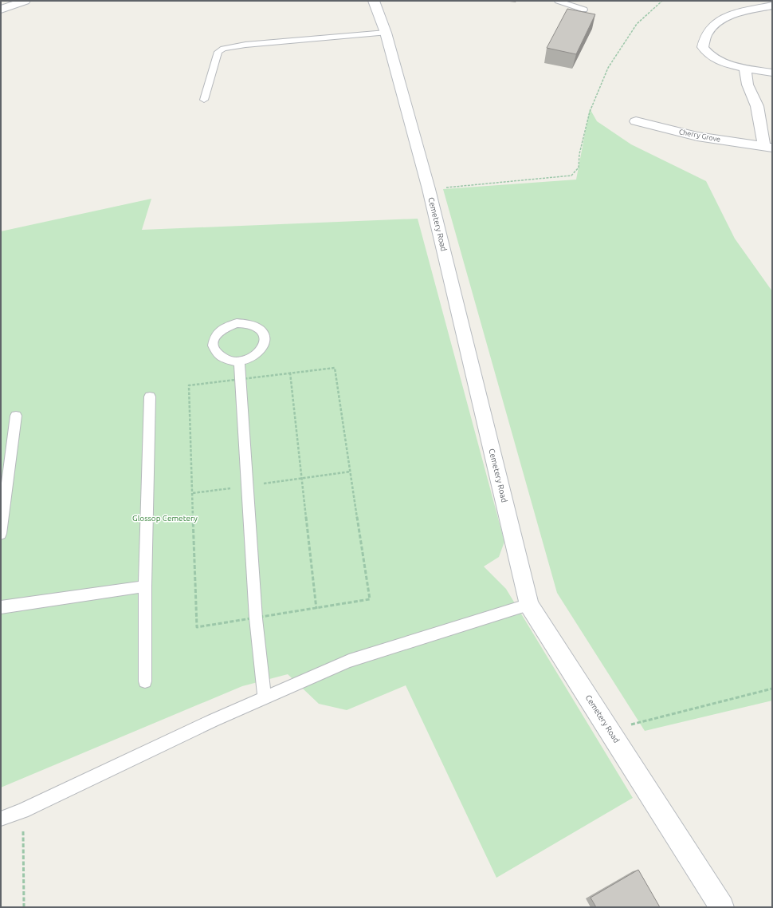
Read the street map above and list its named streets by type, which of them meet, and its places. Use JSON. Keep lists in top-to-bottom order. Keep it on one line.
{"streets":{"street":["Cherry Grove","Cemetery Road"]},"parks":["Glossop Cemetery"]}
